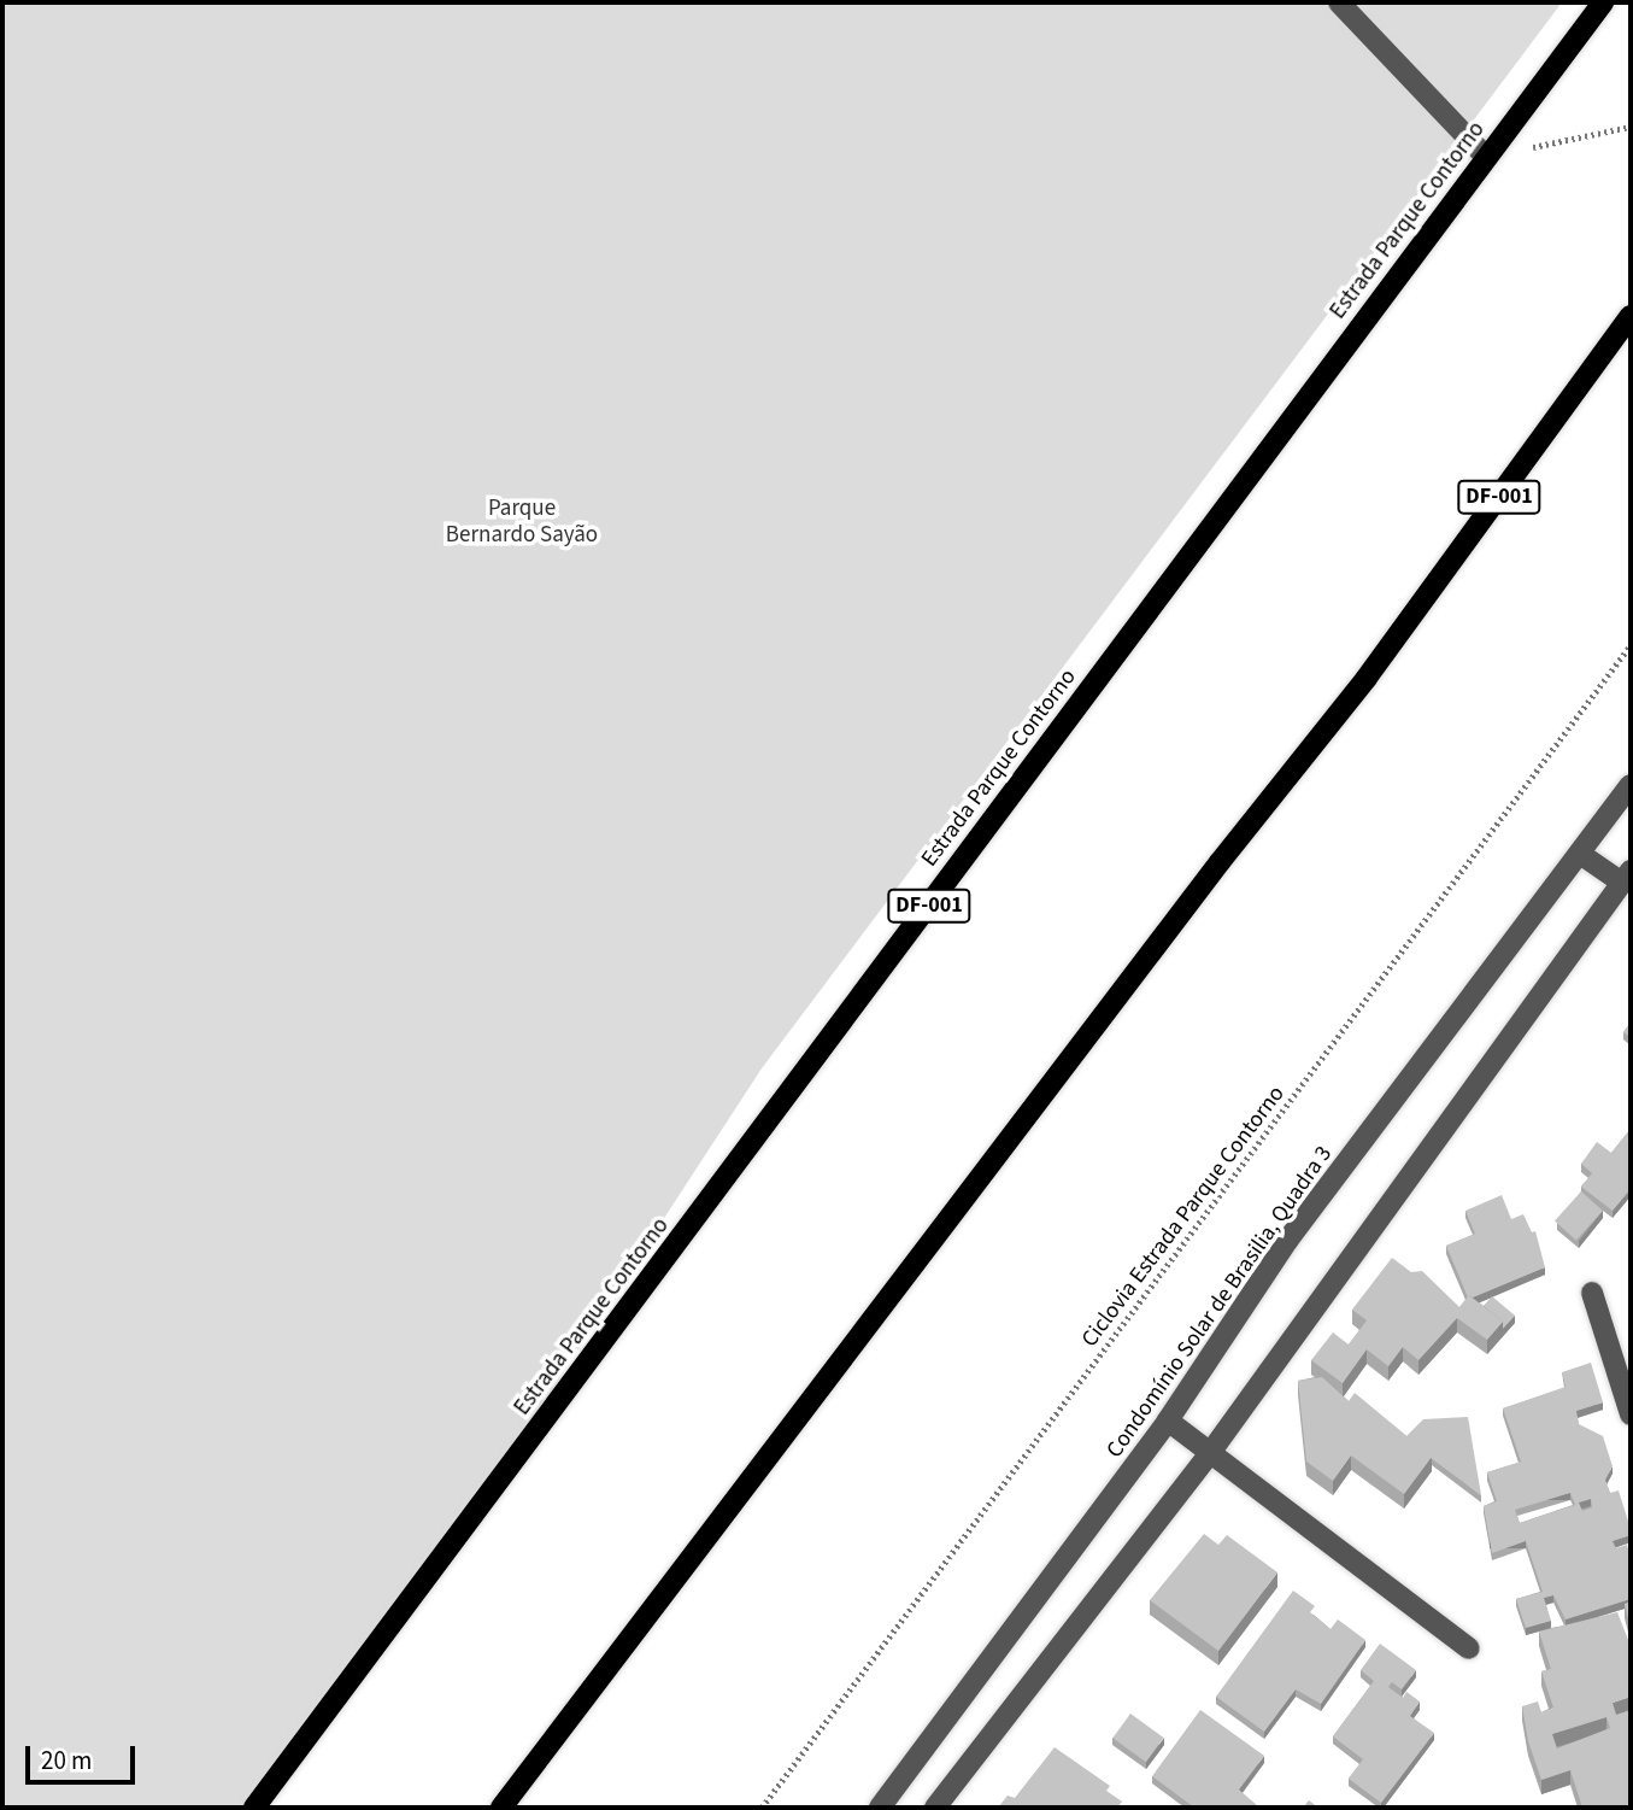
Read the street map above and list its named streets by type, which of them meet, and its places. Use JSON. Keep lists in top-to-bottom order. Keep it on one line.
{"streets":{"main road":["Estrada Parque Contorno","DF-001"],"street":["Condomínio Solar de Brasilia, Quadra 3"],"path":["Ciclovia Estrada Parque Contorno"]},"parks":["Parque Bernardo Sayão"],"scale_bar":"20 m"}
